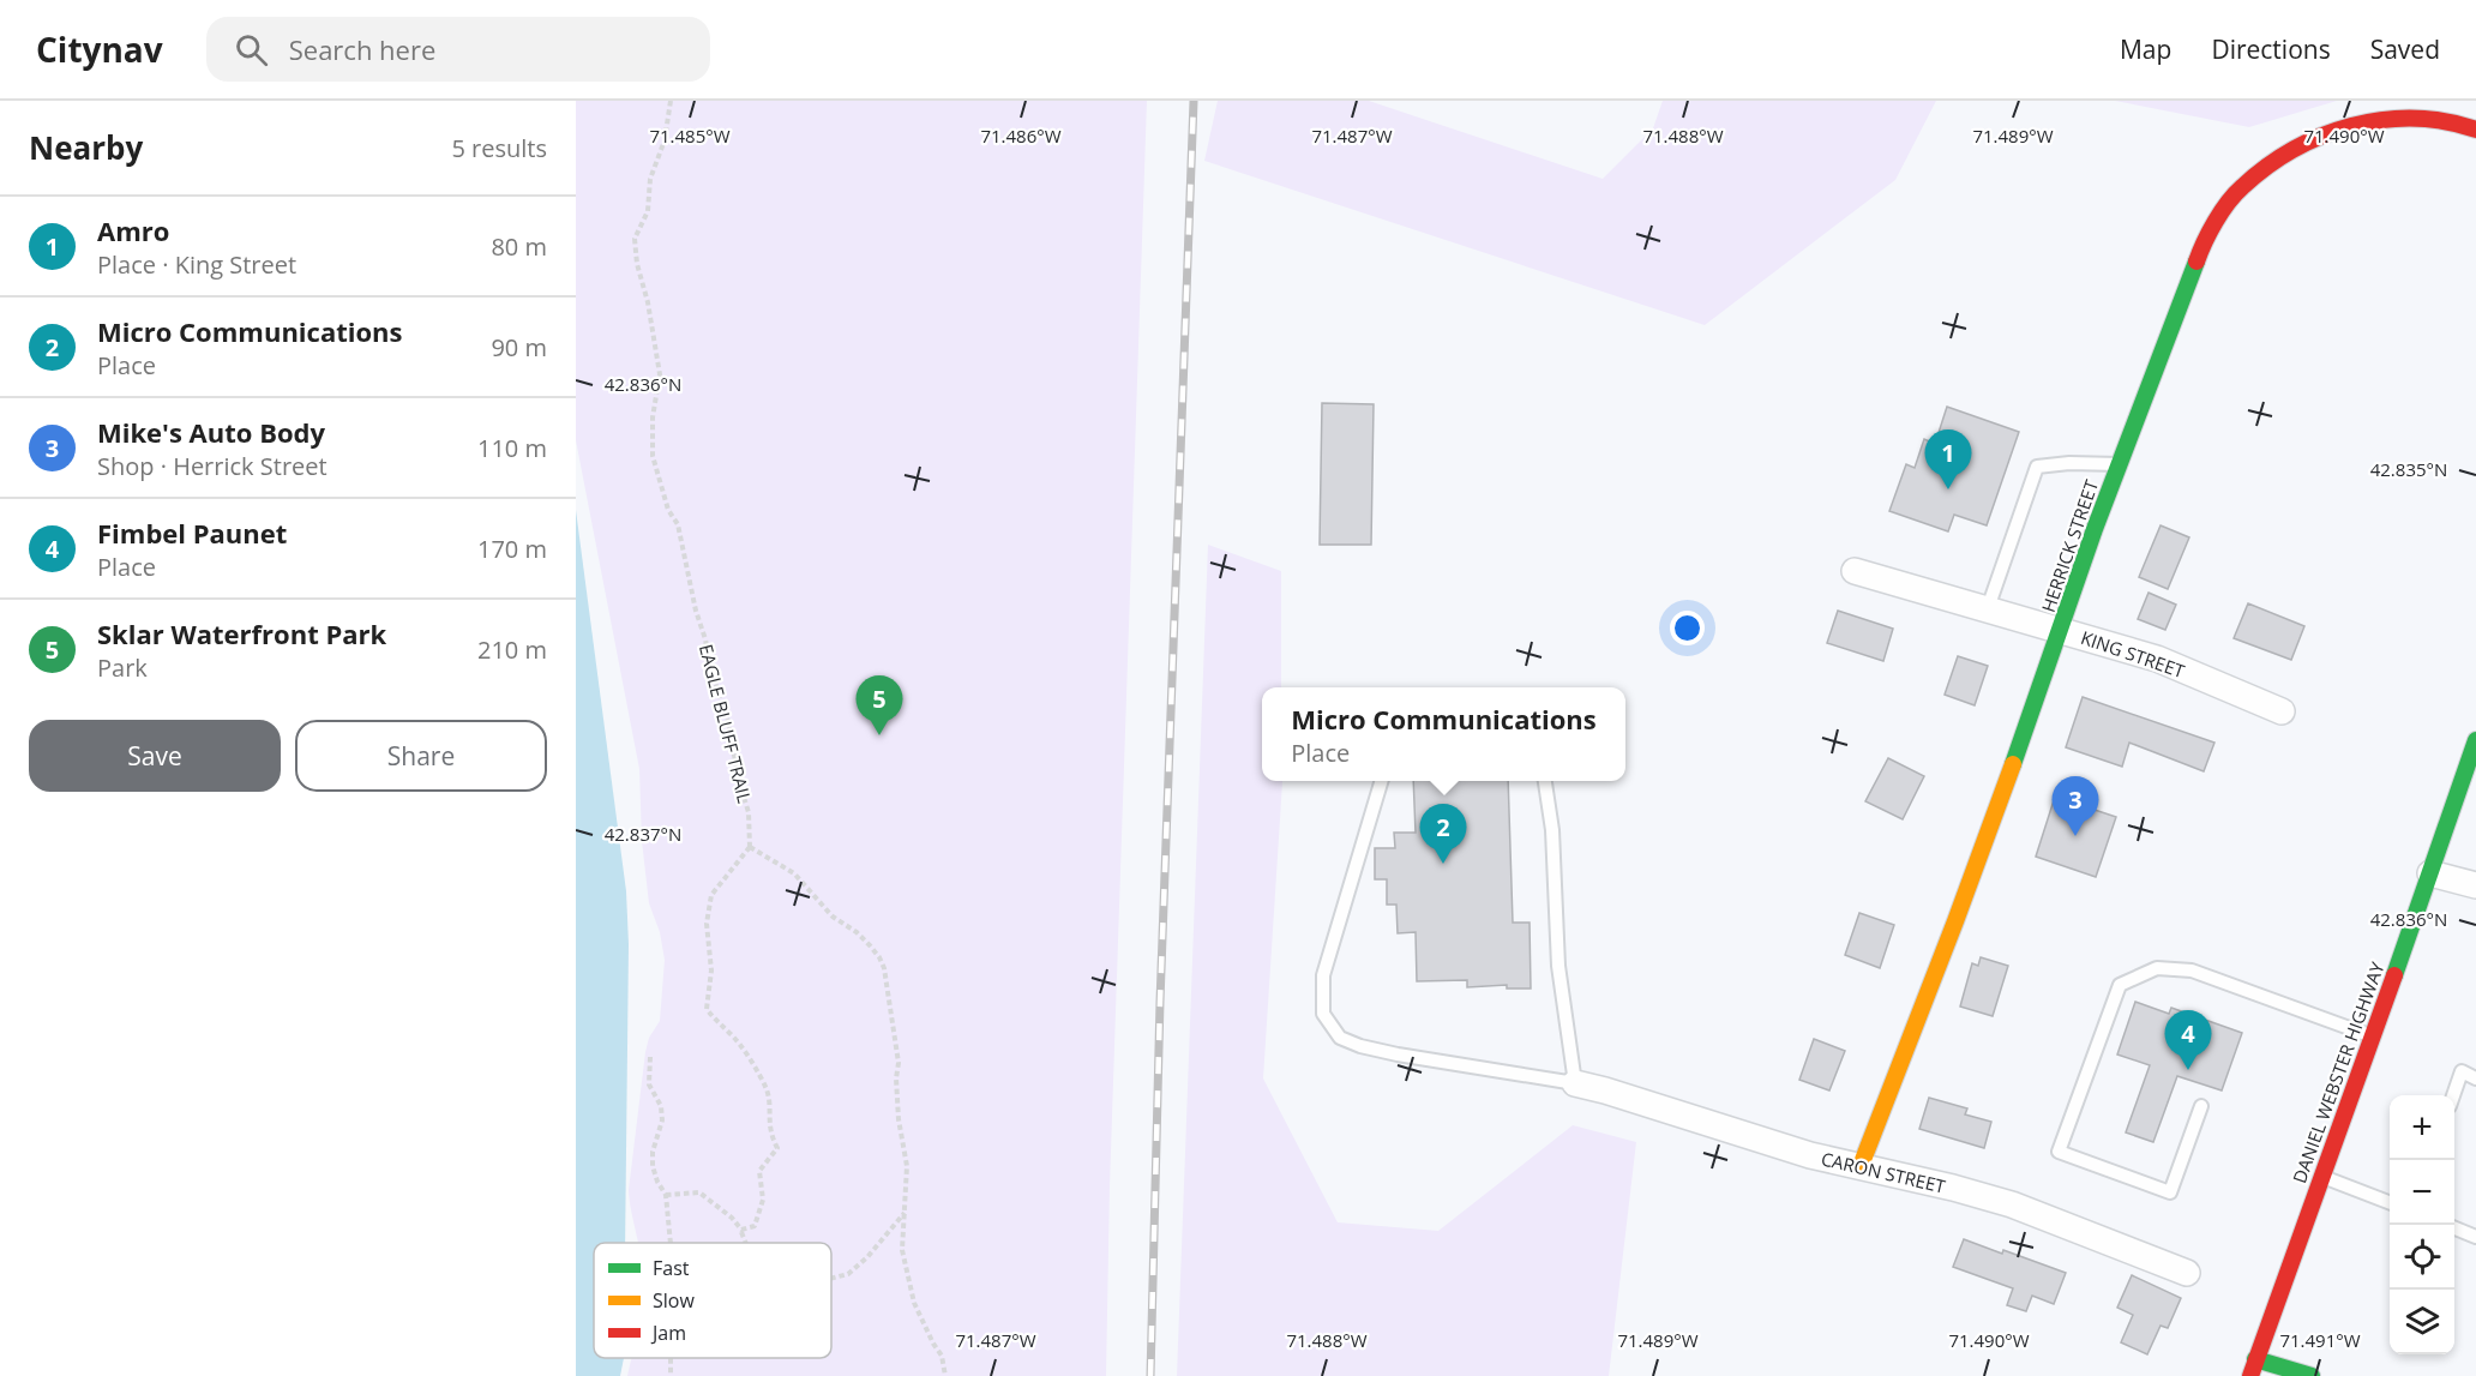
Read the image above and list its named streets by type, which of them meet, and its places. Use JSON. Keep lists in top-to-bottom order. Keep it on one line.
{"streets":{"street":["HERRICK STREET","KING STREET","DANIEL WEBSTER HIGHWAY","CARON STREET"],"path":["EAGLE BLUFF TRAIL"]},"crossings":[["HERRICK STREET","KING STREET"],["HERRICK STREET","CARON STREET"]],"legend":["Fast","Slow","Jam"],"page":{"header":"Citynav","search":"Search here","nav":["Map","Directions","Saved"],"heading":["Nearby","5 results"],"list":[{"mark":"1","name":"Amro","note":"Place · King Street","value":"80 m"},{"mark":"2","name":"Micro Communications","note":"Place","value":"90 m"},{"mark":"3","name":"Mike's Auto Body","note":"Shop · Herrick Street","value":"110 m"},{"mark":"4","name":"Fimbel Paunet","note":"Place","value":"170 m"},{"mark":"5","name":"Sklar Waterfront Park","note":"Park","value":"210 m"}],"pins":["1","5","3","2","4"],"popup":["Micro Communications","Place"],"buttons":["Save","Share"],"map_buttons":["+","−"]},"coordinates":["71.485°W","71.486°W","71.487°W","71.488°W","71.489°W","71.490°W","42.836°N","42.835°N","42.837°N","71.491°W"]}
